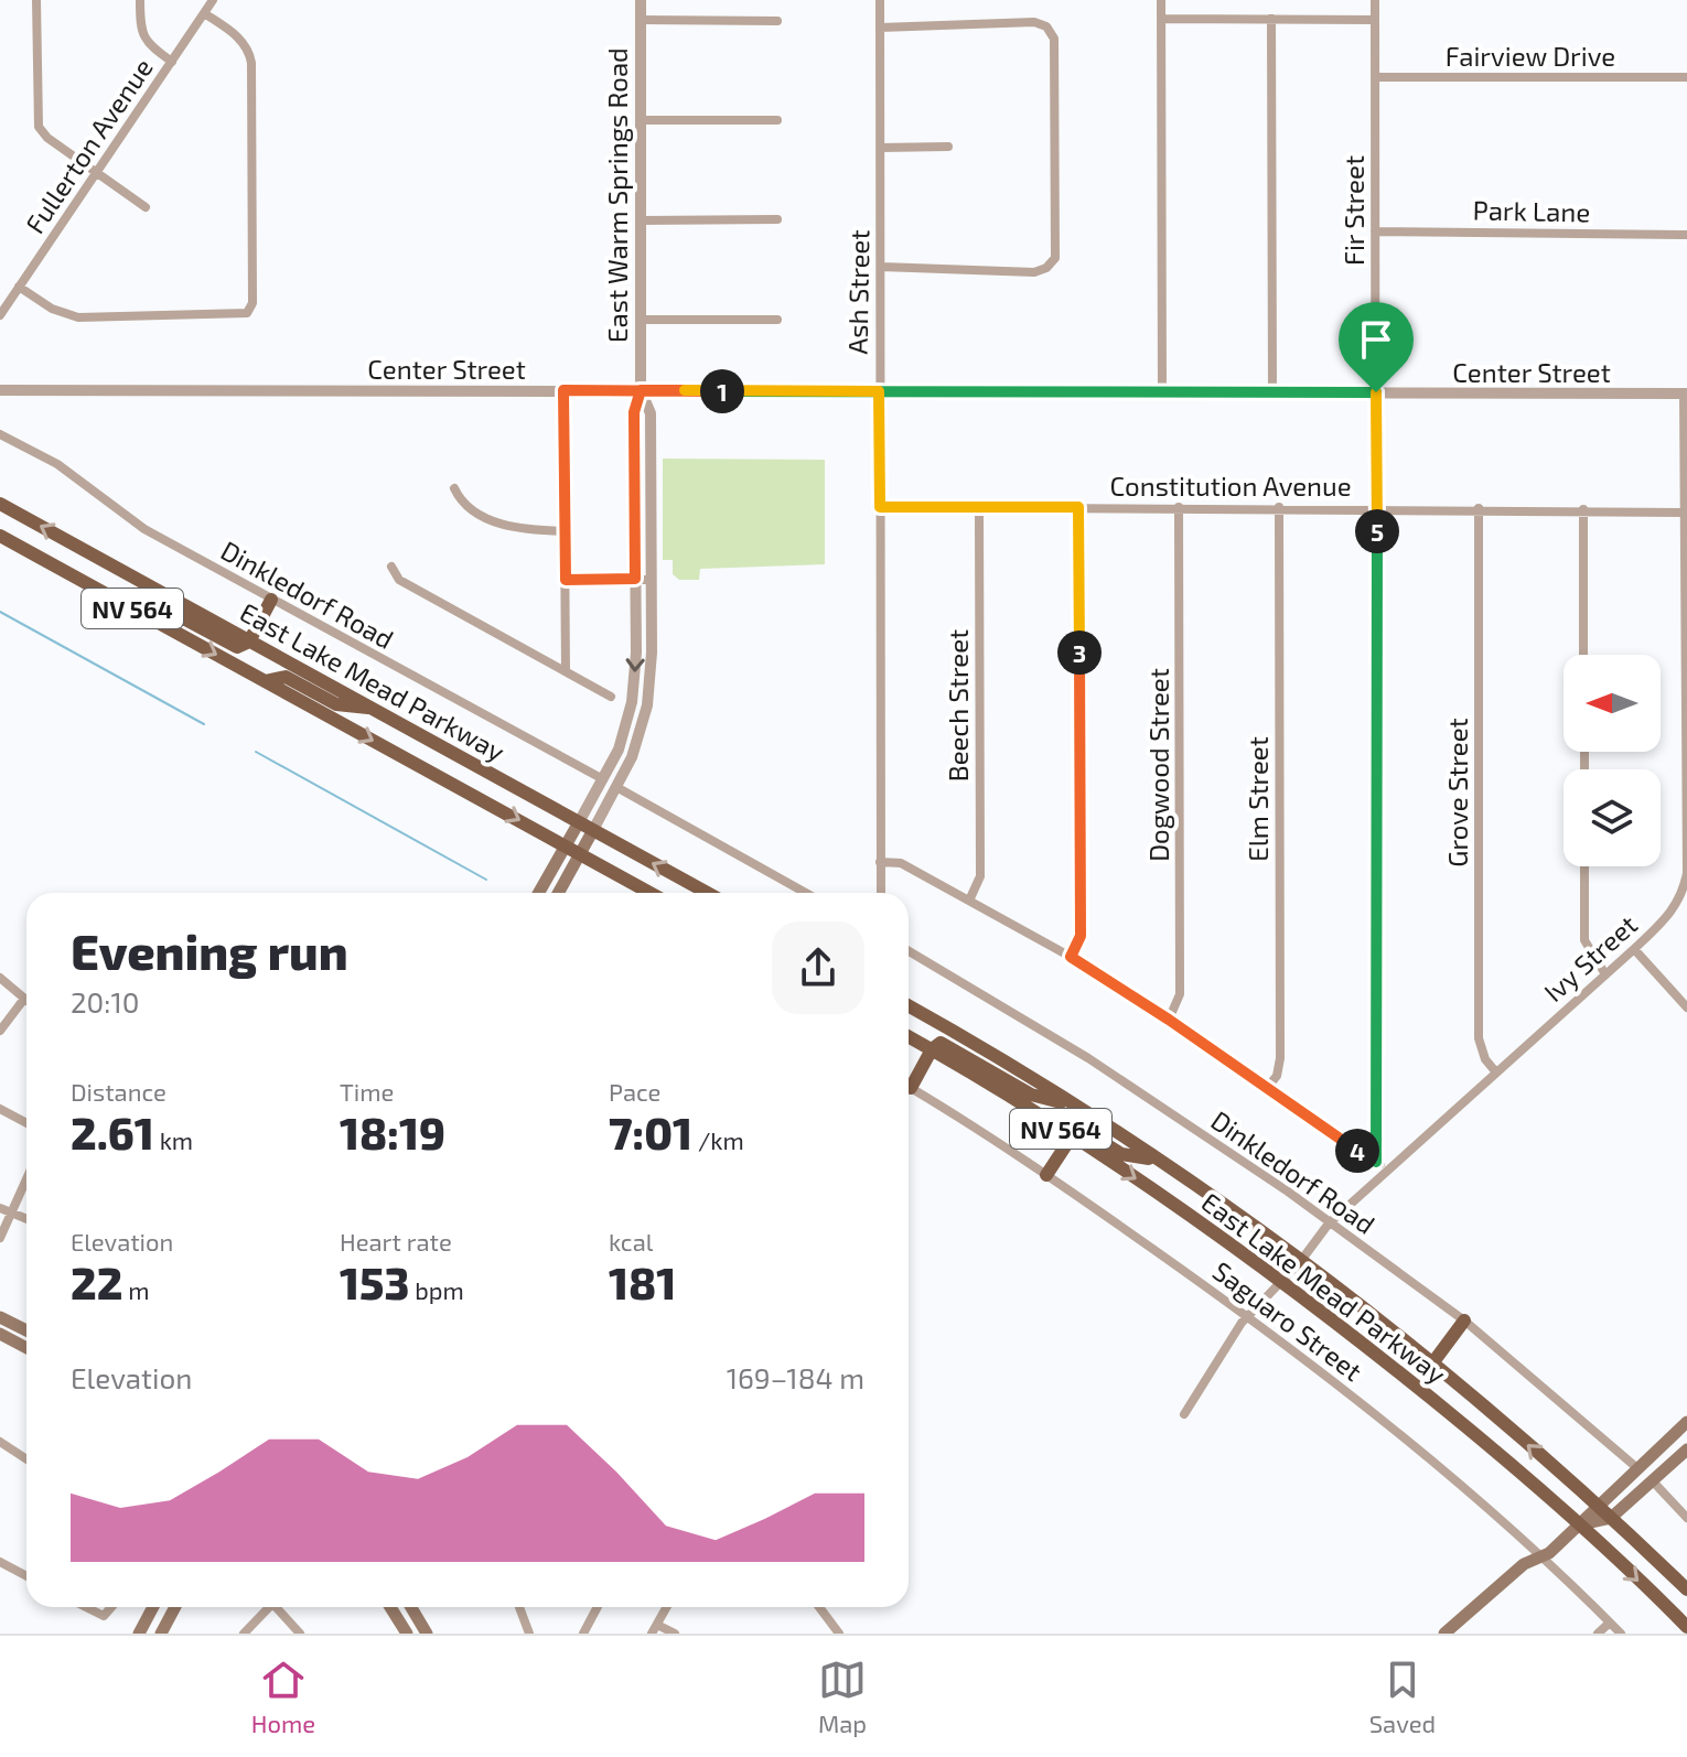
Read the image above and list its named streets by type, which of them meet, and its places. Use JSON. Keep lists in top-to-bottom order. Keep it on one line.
{"streets":{"main road":["East Warm Springs Road","NV 564","East Lake Mead Parkway"],"street":["Fairview Drive","Fullerton Avenue","Fir Street","Park Lane","Ash Street","Center Street","Constitution Avenue","Dinkledorf Road","Beech Street","Dogwood Street","Grove Street","Elm Street","Ivy Street","Saguaro Street"]},"crossings":[["Fairview Drive","Fir Street"],["East Warm Springs Road","Center Street"],["East Warm Springs Road","Dinkledorf Road"],["East Warm Springs Road","East Lake Mead Parkway"],["Fir Street","Park Lane"],["Fir Street","Center Street"],["Fir Street","Constitution Avenue"],["Ash Street","Center Street"],["Ash Street","Constitution Avenue"],["Center Street","Ivy Street"],["Constitution Avenue","Beech Street"],["Constitution Avenue","Dogwood Street"],["Constitution Avenue","Grove Street"],["Constitution Avenue","Elm Street"],["Constitution Avenue","Ivy Street"],["Dinkledorf Road","Ivy Street"],["East Lake Mead Parkway","Ivy Street"],["Grove Street","Ivy Street"],["Ivy Street","Saguaro Street"]],"north":"left","page":{"pins":["1","5","3","4"],"heading":["Evening run","20:10"],"stats":[["Distance","2.61 km"],["Time","18:19"],["Pace","7:01 /km"],["Elevation","22 m"],["Heart rate","153 bpm"],["kcal","181"]],"chart":["Elevation","169–184 m"],"tabs":["Home","Map","Saved"]}}
